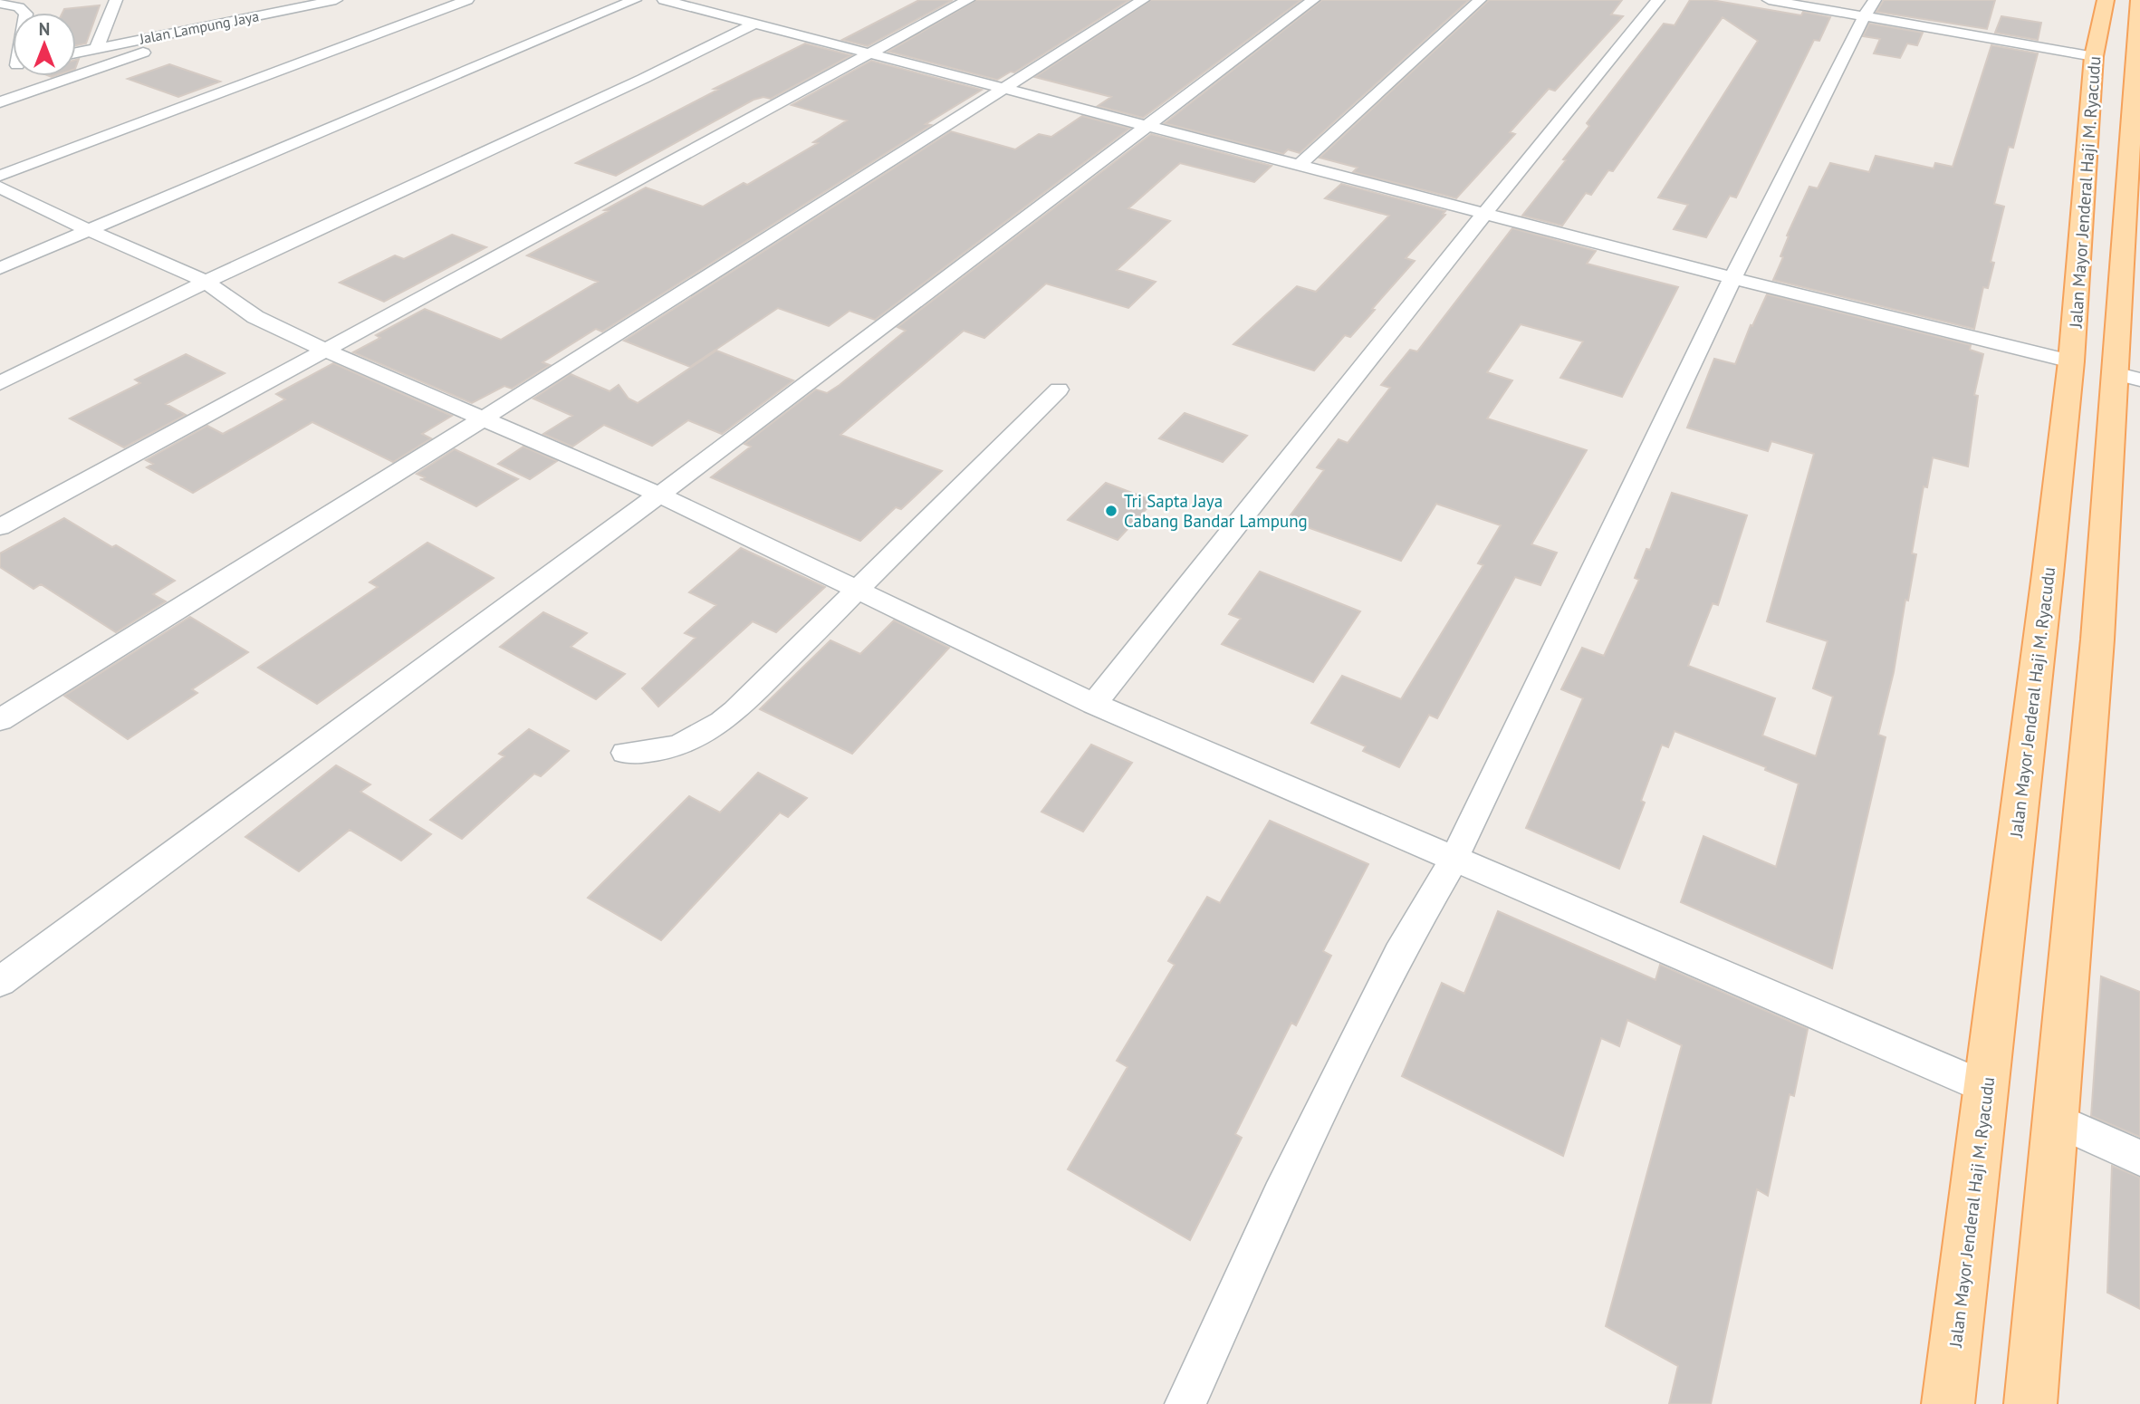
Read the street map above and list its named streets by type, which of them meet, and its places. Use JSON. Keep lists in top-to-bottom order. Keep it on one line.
{"streets":{"main road":["Jalan Mayor Jenderal Haji M. Ryacudu"],"street":["Jalan Lampung Jaya"]},"places":["Tri Sapta Jaya Cabang Bandar Lampung"],"north":"top"}
